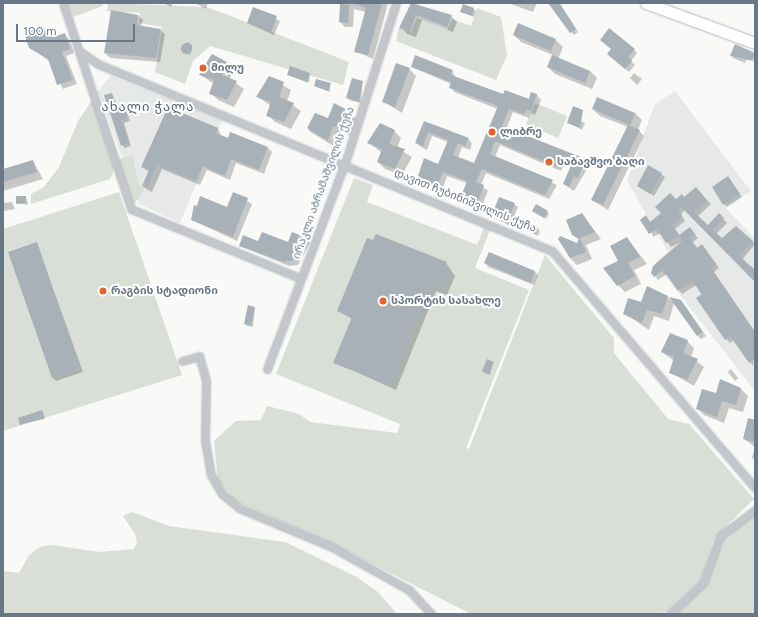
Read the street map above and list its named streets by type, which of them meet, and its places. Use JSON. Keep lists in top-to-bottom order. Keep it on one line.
{"streets":{"street":["ირაკლი აბრამაშვილის ქუჩა","დავით ჩუბინიშვილის ქუჩა"]},"crossings":[["ირაკლი აბრამაშვილის ქუჩა","დავით ჩუბინიშვილის ქუჩა"]],"districts":["ახალი ჭალა"],"places":["მილუ","ლიბრე","საბავშვო ბაღი","რაგბის სტადიონი","სპორტის სასახლე"],"scale_bar":"100 m"}
